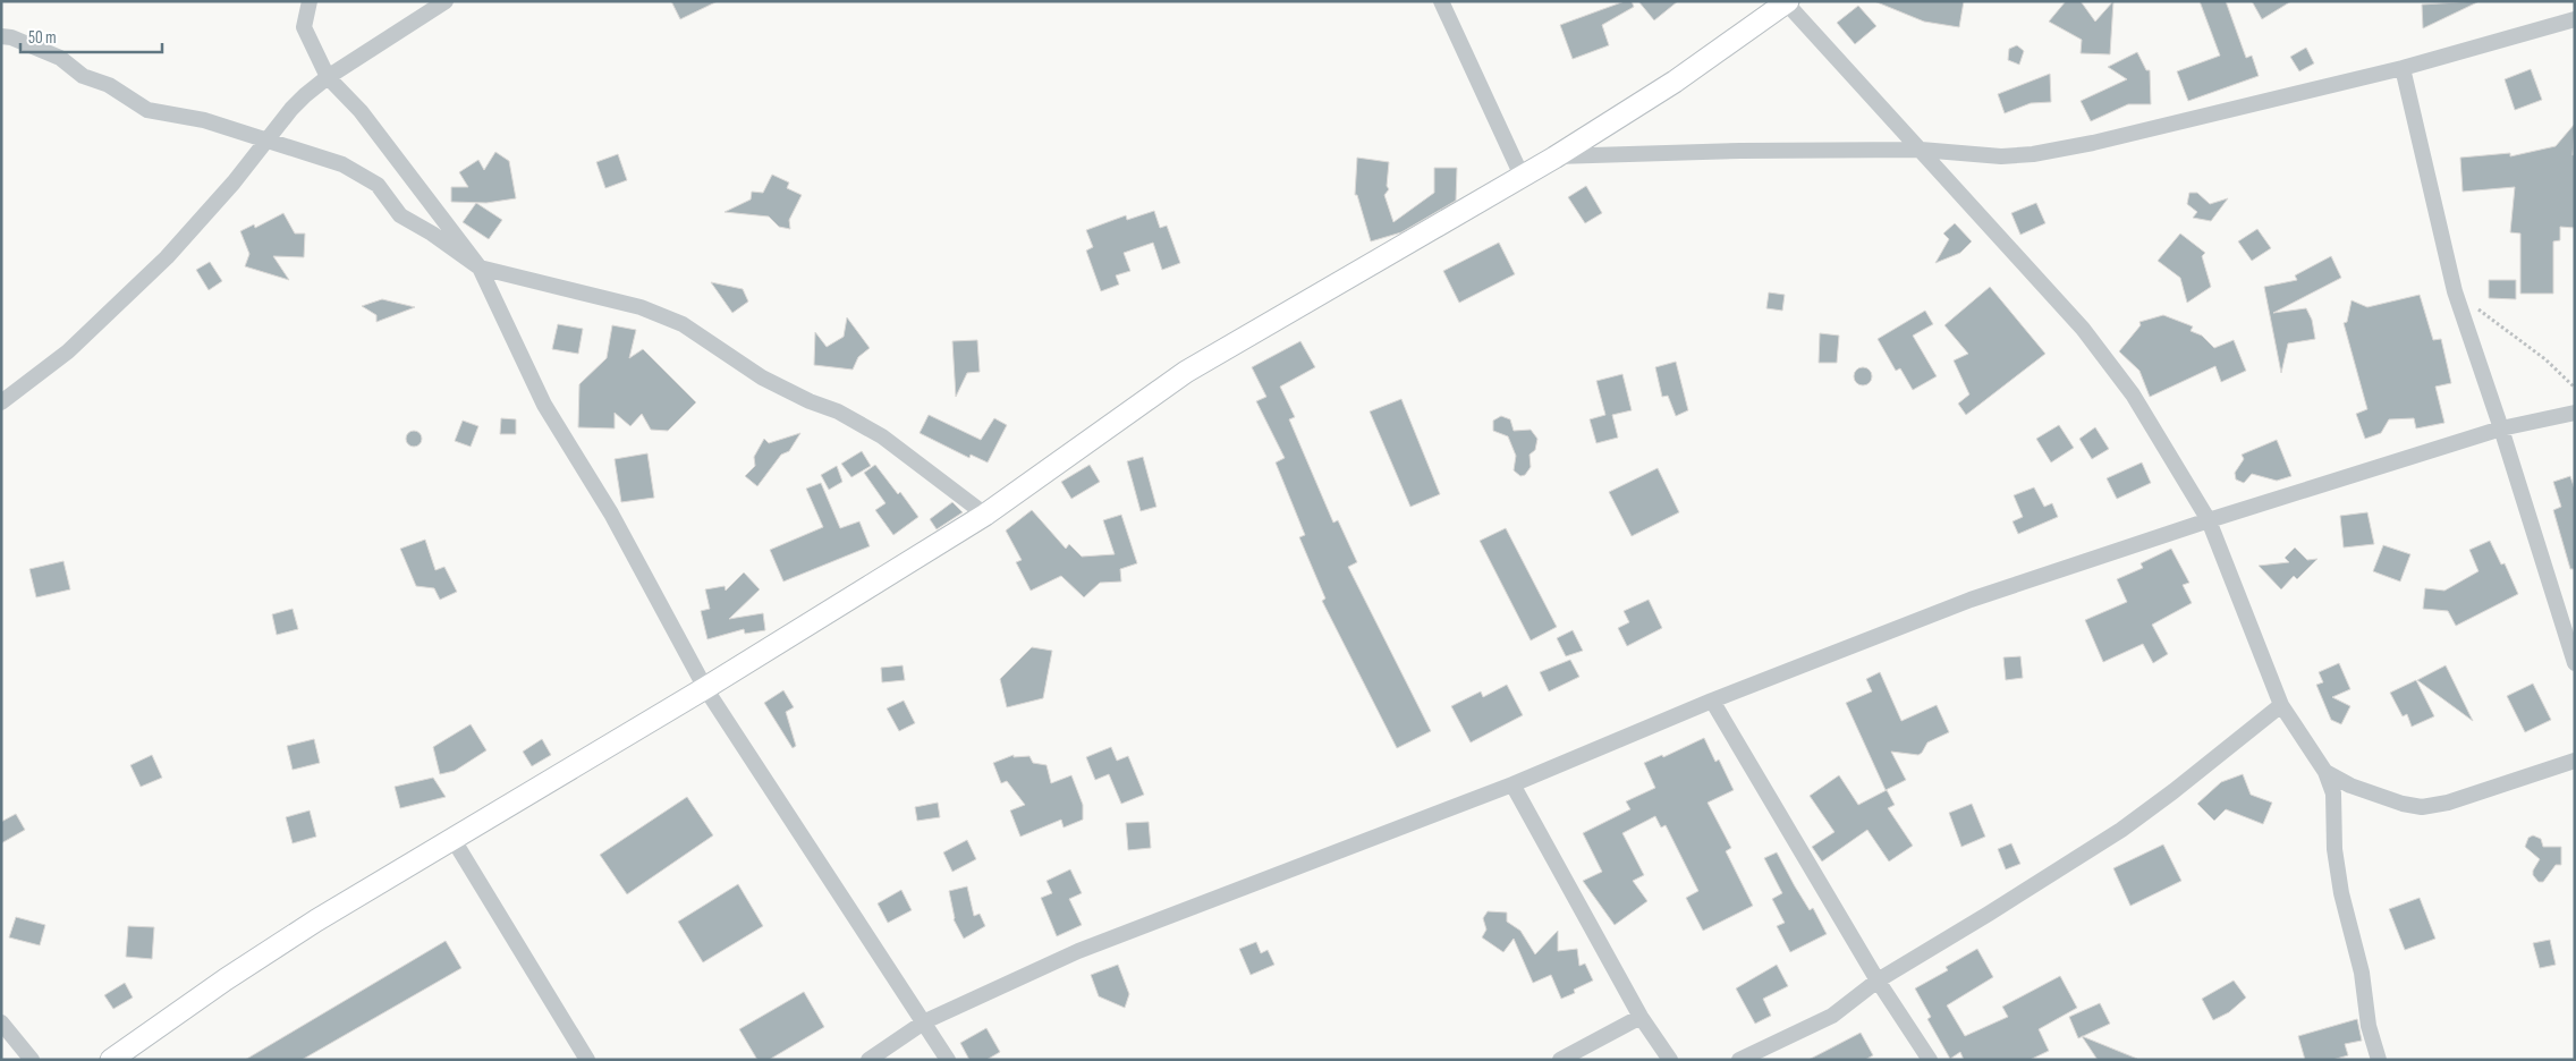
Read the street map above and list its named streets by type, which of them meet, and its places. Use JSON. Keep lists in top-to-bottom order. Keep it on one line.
{"scale_bar":"50 m"}
